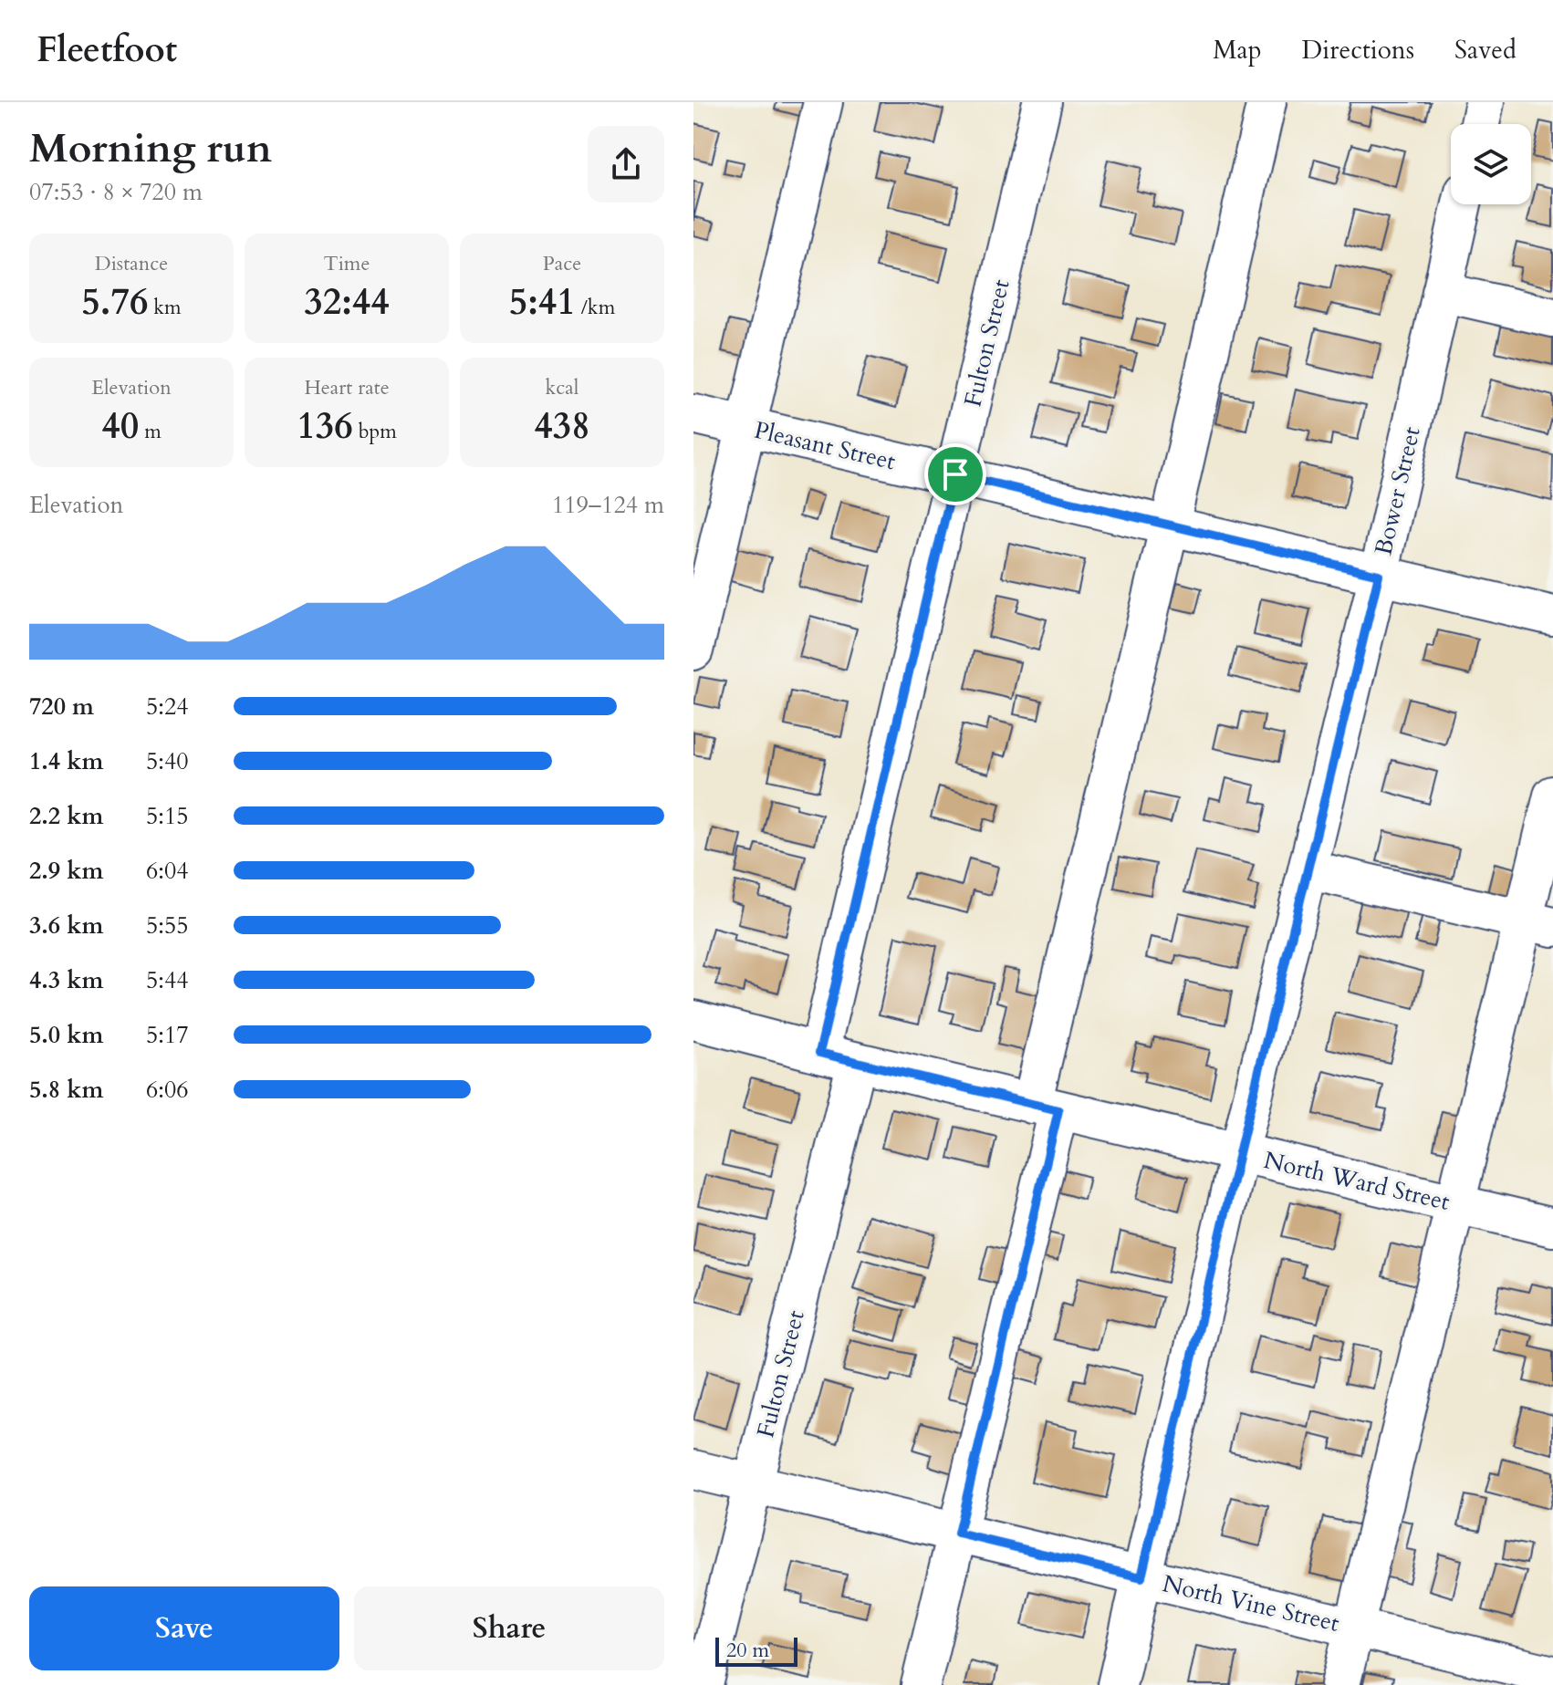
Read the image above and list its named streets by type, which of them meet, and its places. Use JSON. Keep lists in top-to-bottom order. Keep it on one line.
{"streets":{"street":["Fulton Street","Pleasant Street","Bower Street","North Ward Street","North Vine Street"]},"crossings":[["Fulton Street","Pleasant Street"],["Fulton Street","North Ward Street"],["Fulton Street","North Vine Street"],["Pleasant Street","Bower Street"],["Bower Street","North Ward Street"],["Bower Street","North Vine Street"]],"scale_bar":"20 m","page":{"header":"Fleetfoot","nav":["Map","Directions","Saved"],"heading":["Morning run","07:53 · 8 × 720 m"],"stats":[["Distance","5.76 km"],["Time","32:44"],["Pace","5:41 /km"],["Elevation","40 m"],["Heart rate","136 bpm"],["kcal","438"]],"chart":["Elevation","119–124 m"],"list":[{"name":"720 m","note":"5:24"},{"name":"1.4 km","note":"5:40"},{"name":"2.2 km","note":"5:15"},{"name":"2.9 km","note":"6:04"},{"name":"3.6 km","note":"5:55"},{"name":"4.3 km","note":"5:44"},{"name":"5.0 km","note":"5:17"},{"name":"5.8 km","note":"6:06"}],"buttons":["Save","Share"],"scale":"20 m"}}
